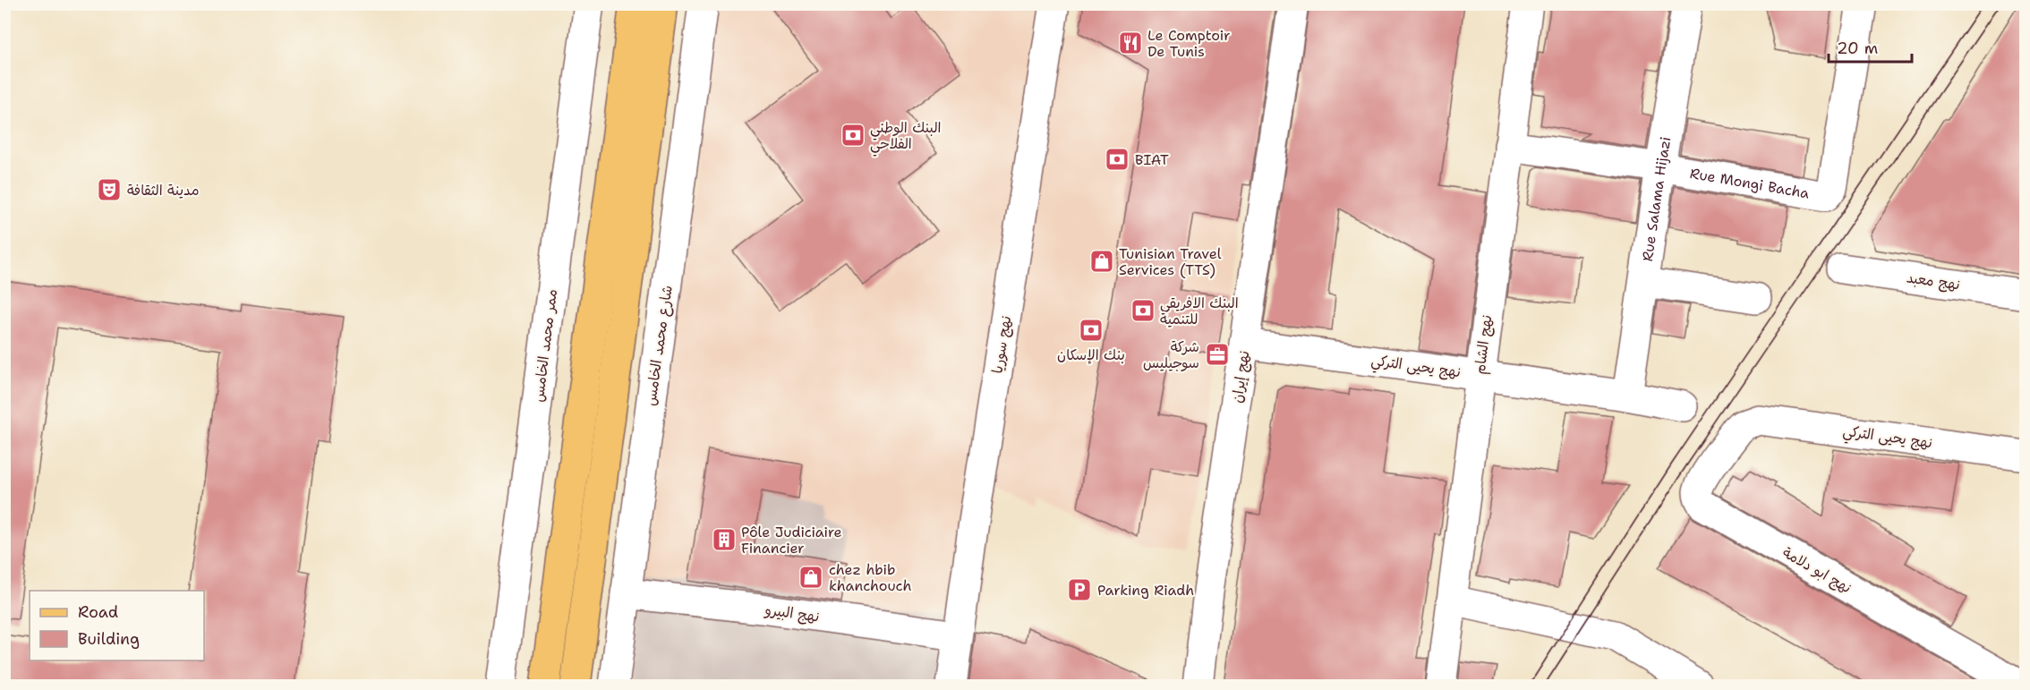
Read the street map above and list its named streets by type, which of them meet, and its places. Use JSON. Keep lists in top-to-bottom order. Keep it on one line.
{"streets":{"street":["Rue Mongi Bacha","Rue Salama Hijazi","نهج معبد","نهج سوريا","نهج الشام","ممر محمد الخامس","شارع محمد الخامس","نهج يحيى التركي","نهج إيران","نهج ابو دلامة","نهج البيرو"]},"crossings":[["Rue Mongi Bacha","Rue Salama Hijazi"],["Rue Mongi Bacha","نهج الشام"],["Rue Salama Hijazi","نهج يحيى التركي"],["نهج سوريا","نهج البيرو"],["نهج الشام","نهج يحيى التركي"],["شارع محمد الخامس","نهج البيرو"],["نهج يحيى التركي","نهج إيران"],["نهج يحيى التركي","نهج ابو دلامة"]],"places":{"restaurant":["Le Comptoir De Tunis"],"bank":["البنك الوطني الفلاحي","BIAT","البنك الافريقي للتنمية","بنك الإسكان"],"theatre":["مدينة الثقافة"],"shop":["Tunisian Travel Services (TTS)","chez hbib khanchouch"],"office":["شركة سوجيليس"],"building":["Pôle Judiciaire Financier"],"parking":["Parking Riadh"]},"legend":["Road","Building"],"scale_bar":"20 m"}
